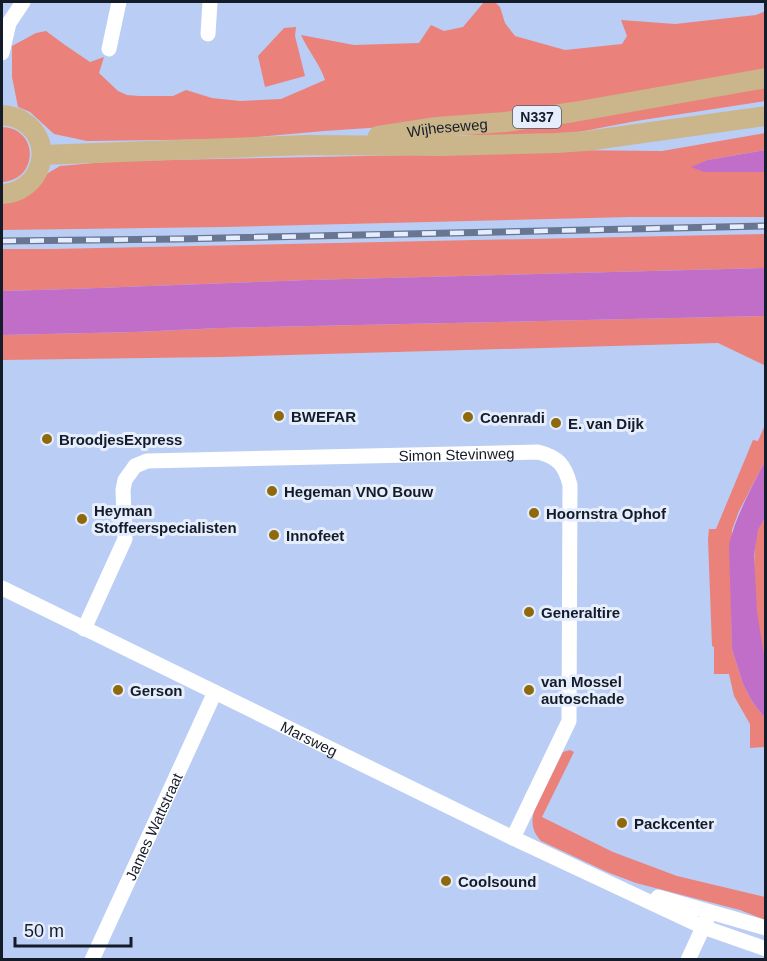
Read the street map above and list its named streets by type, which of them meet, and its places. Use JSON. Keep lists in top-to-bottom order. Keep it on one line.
{"streets":{"main road":["N337","Wijheseweg"],"street":["Simon Stevinweg","Marsweg","James Wattstraat"]},"crossings":[["Simon Stevinweg","Marsweg"],["Marsweg","James Wattstraat"]],"places":["BWEFAR","Coenradi","E. van Dijk","BroodjesExpress","Hegeman VNO Bouw","Hoornstra Ophof","Heyman Stoffeerspecialisten","Innofeet","Generaltire","Gerson","van Mossel autoschade","Packcenter","Coolsound"],"scale_bar":"50 m"}
